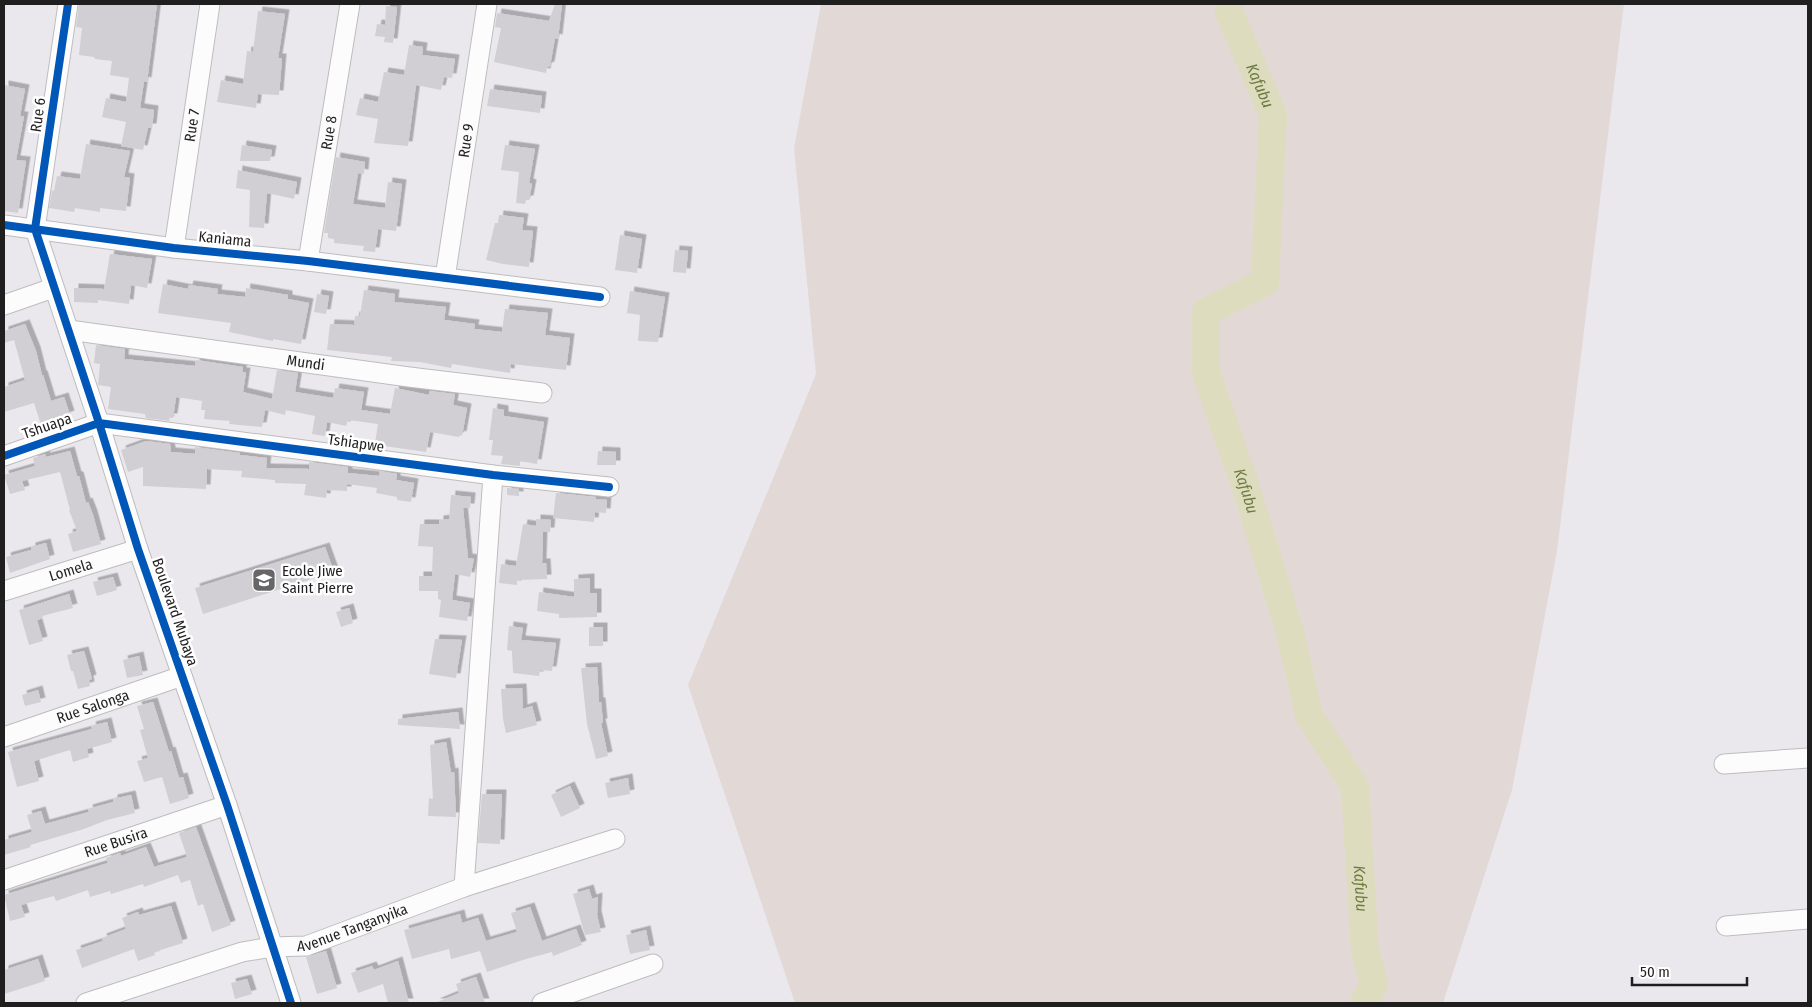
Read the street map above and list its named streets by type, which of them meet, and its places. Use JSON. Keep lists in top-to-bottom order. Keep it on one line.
{"streets":{"street":["Rue 6","Rue 7","Rue 8","Rue 9","Kaniama","Mundi","Tshuapa","Tshiapwe","Lomela","Boulevard Mubaya","Rue Salonga","Rue Busira","Avenue Tanganyika"]},"crossings":[["Rue 6","Kaniama"],["Rue 6","Boulevard Mubaya"],["Rue 7","Kaniama"],["Rue 8","Kaniama"],["Rue 9","Kaniama"],["Kaniama","Boulevard Mubaya"],["Mundi","Boulevard Mubaya"],["Tshuapa","Tshiapwe"],["Tshuapa","Boulevard Mubaya"],["Tshiapwe","Boulevard Mubaya"],["Lomela","Boulevard Mubaya"],["Boulevard Mubaya","Rue Salonga"],["Boulevard Mubaya","Rue Busira"],["Boulevard Mubaya","Avenue Tanganyika"]],"water":["Kafubu"],"places":{"school or university":["Ecole Jiwe Saint Pierre"]},"scale_bar":"50 m"}
